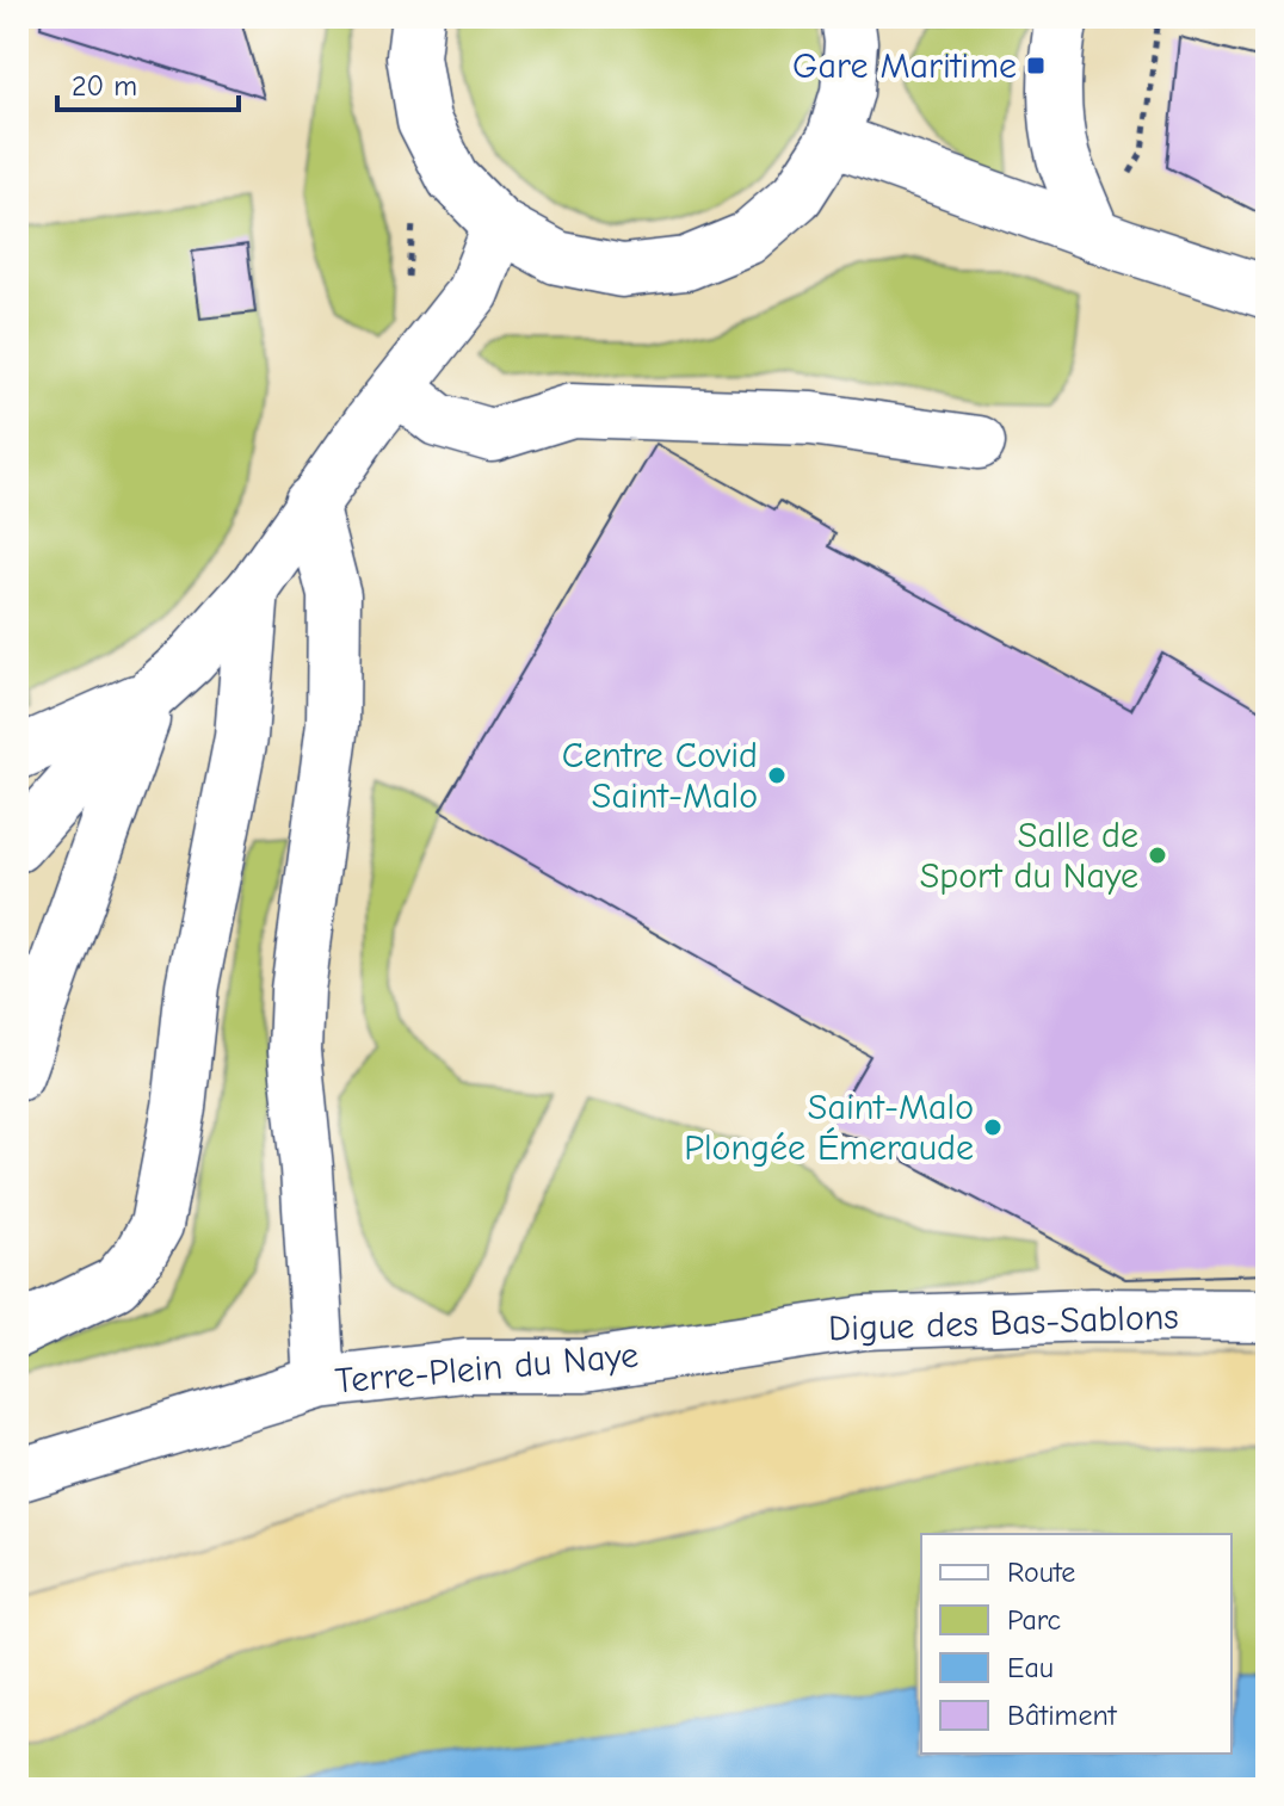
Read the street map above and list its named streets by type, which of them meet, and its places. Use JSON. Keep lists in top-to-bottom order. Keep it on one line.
{"streets":{"street":["Digue des Bas-Sablons","Terre-Plein du Naye"]},"crossings":[["Digue des Bas-Sablons","Terre-Plein du Naye"]],"places":{"transit":["Gare Maritime"],"other":["Centre Covid Saint-Malo","Salle de Sport du Naye","Saint-Malo Plongée Émeraude"]},"legend":["Route","Parc","Eau","Bâtiment"],"scale_bar":"20 m"}
